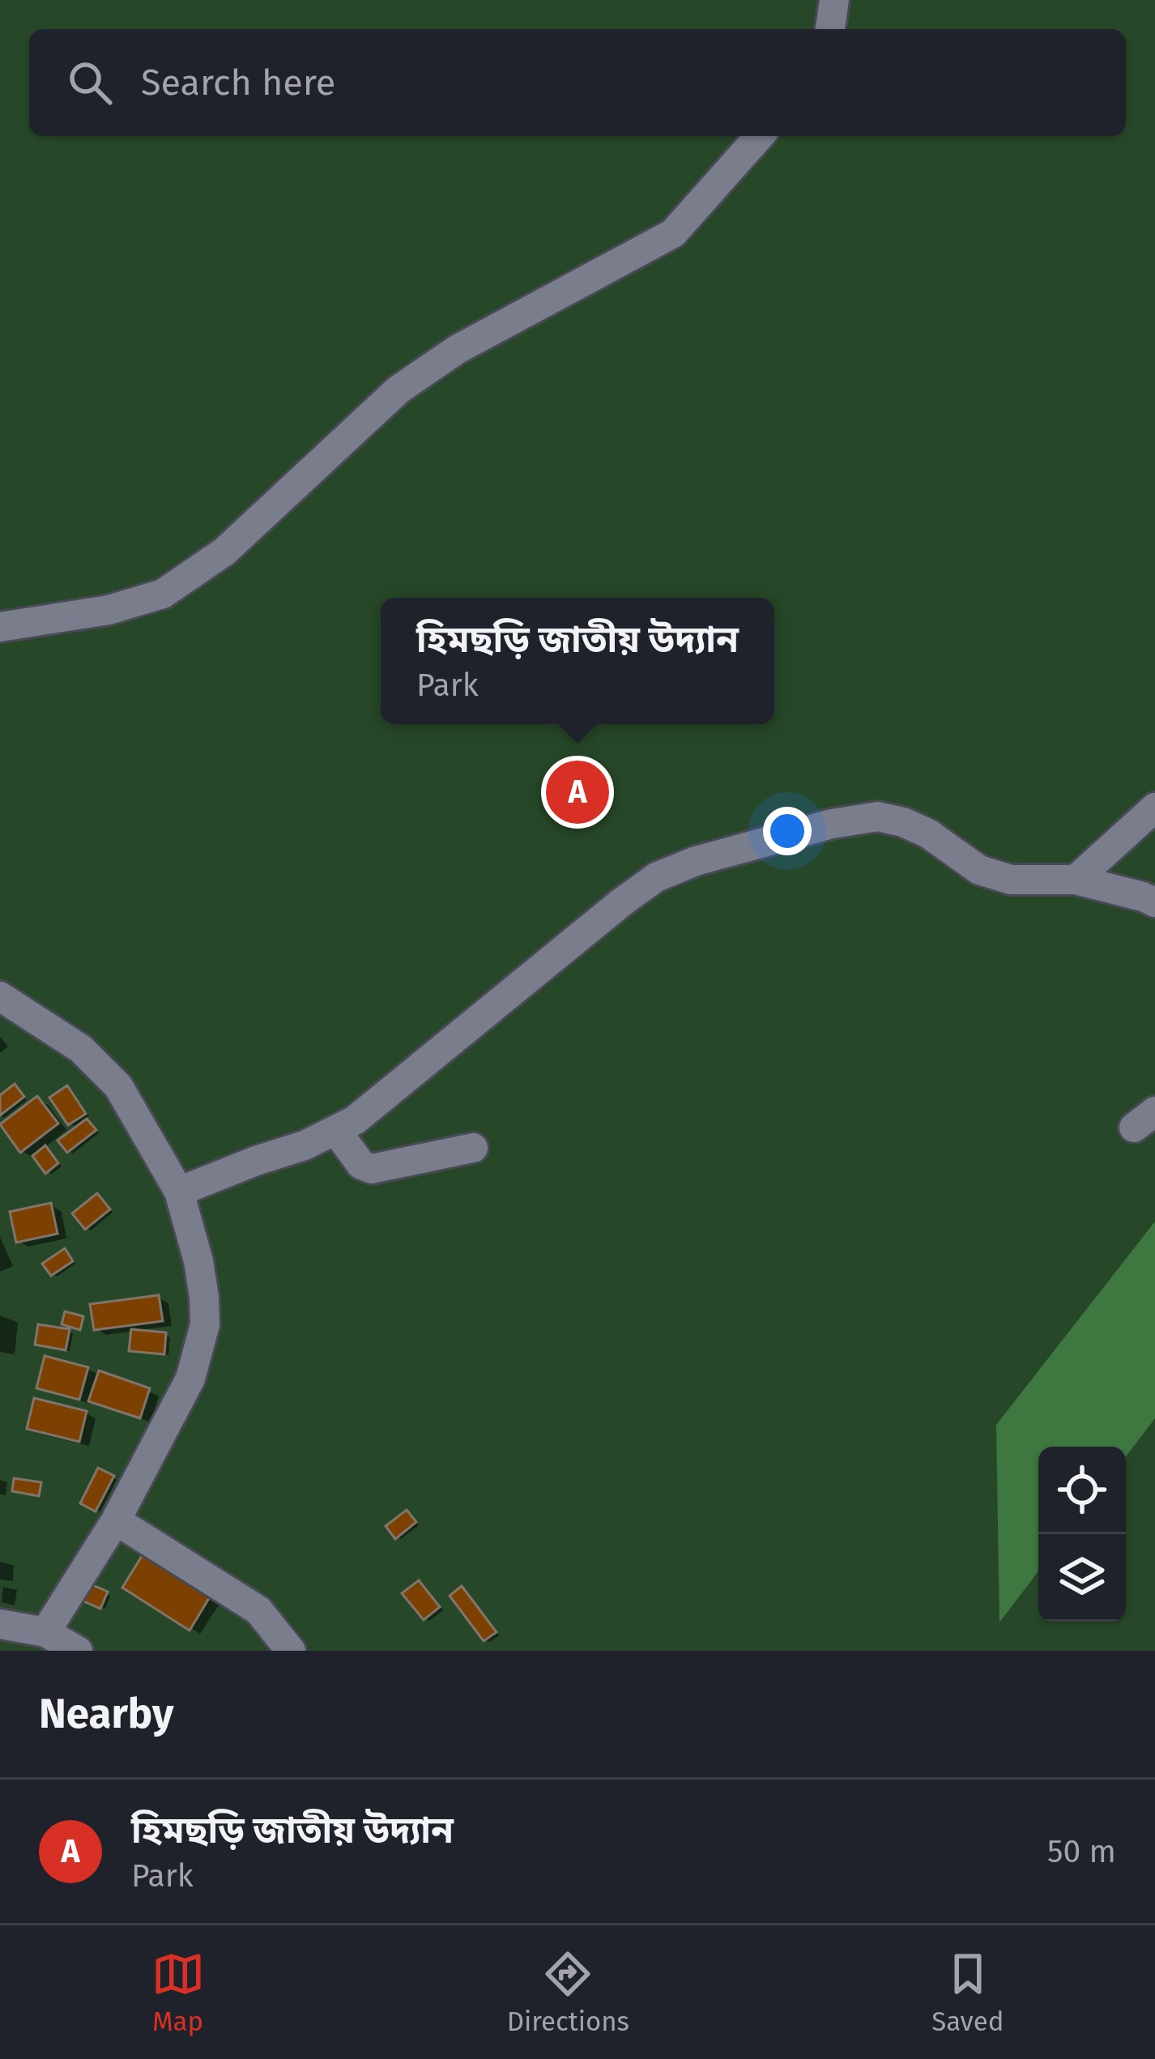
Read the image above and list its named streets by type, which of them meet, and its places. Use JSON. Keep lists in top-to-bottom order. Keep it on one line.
{"page":{"search":"Search here","popup":["হিমছড়ি জাতীয় উদ্যান","Park"],"pins":"A","heading":"Nearby","list":[{"mark":"A","name":"হিমছড়ি জাতীয় উদ্যান","note":"Park","value":"50 m"}],"nav":["Map","Directions","Saved"]}}
